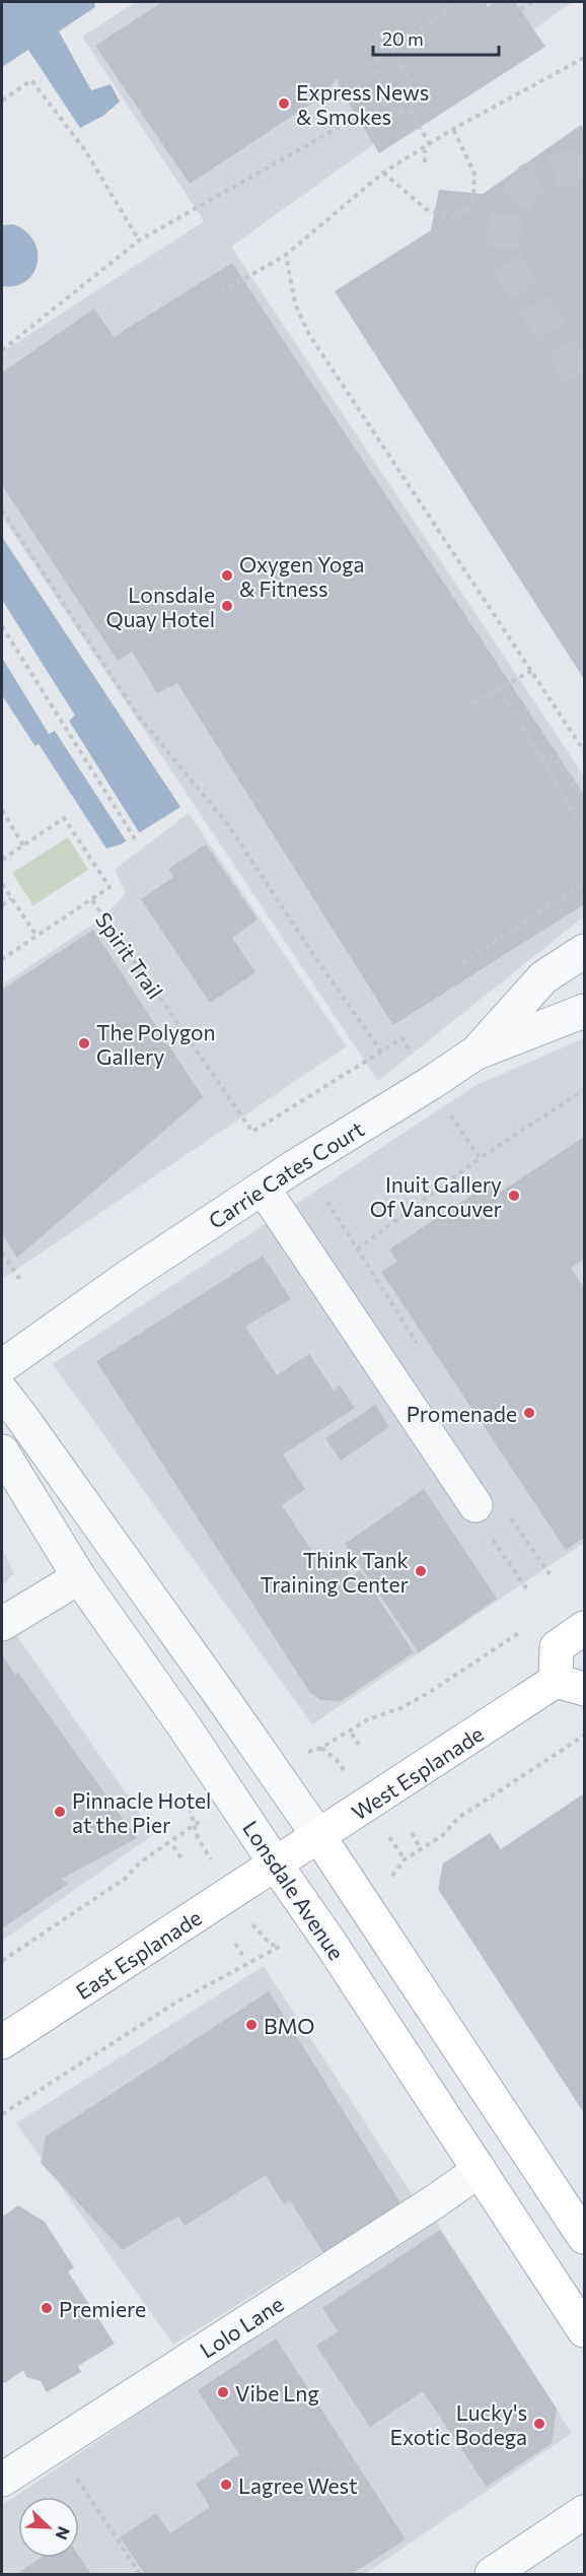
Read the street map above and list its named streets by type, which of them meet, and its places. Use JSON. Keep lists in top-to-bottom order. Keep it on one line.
{"streets":{"main road":["West Esplanade","Lonsdale Avenue","East Esplanade"],"street":["Carrie Cates Court","Lolo Lane"],"path":["Spirit Trail"]},"crossings":[["West Esplanade","Lonsdale Avenue"],["West Esplanade","East Esplanade"],["Lonsdale Avenue","East Esplanade"],["Lonsdale Avenue","Lolo Lane"]],"places":["Express News & Smokes","Oxygen Yoga & Fitness","Lonsdale Quay Hotel","The Polygon Gallery","Inuit Gallery Of Vancouver","Promenade","Think Tank Training Center","Pinnacle Hotel at the Pier","BMO","Premiere","Vibe Lng","Lucky's Exotic Bodega","Lagree West"],"scale_bar":"20 m","north":"bottom right"}
